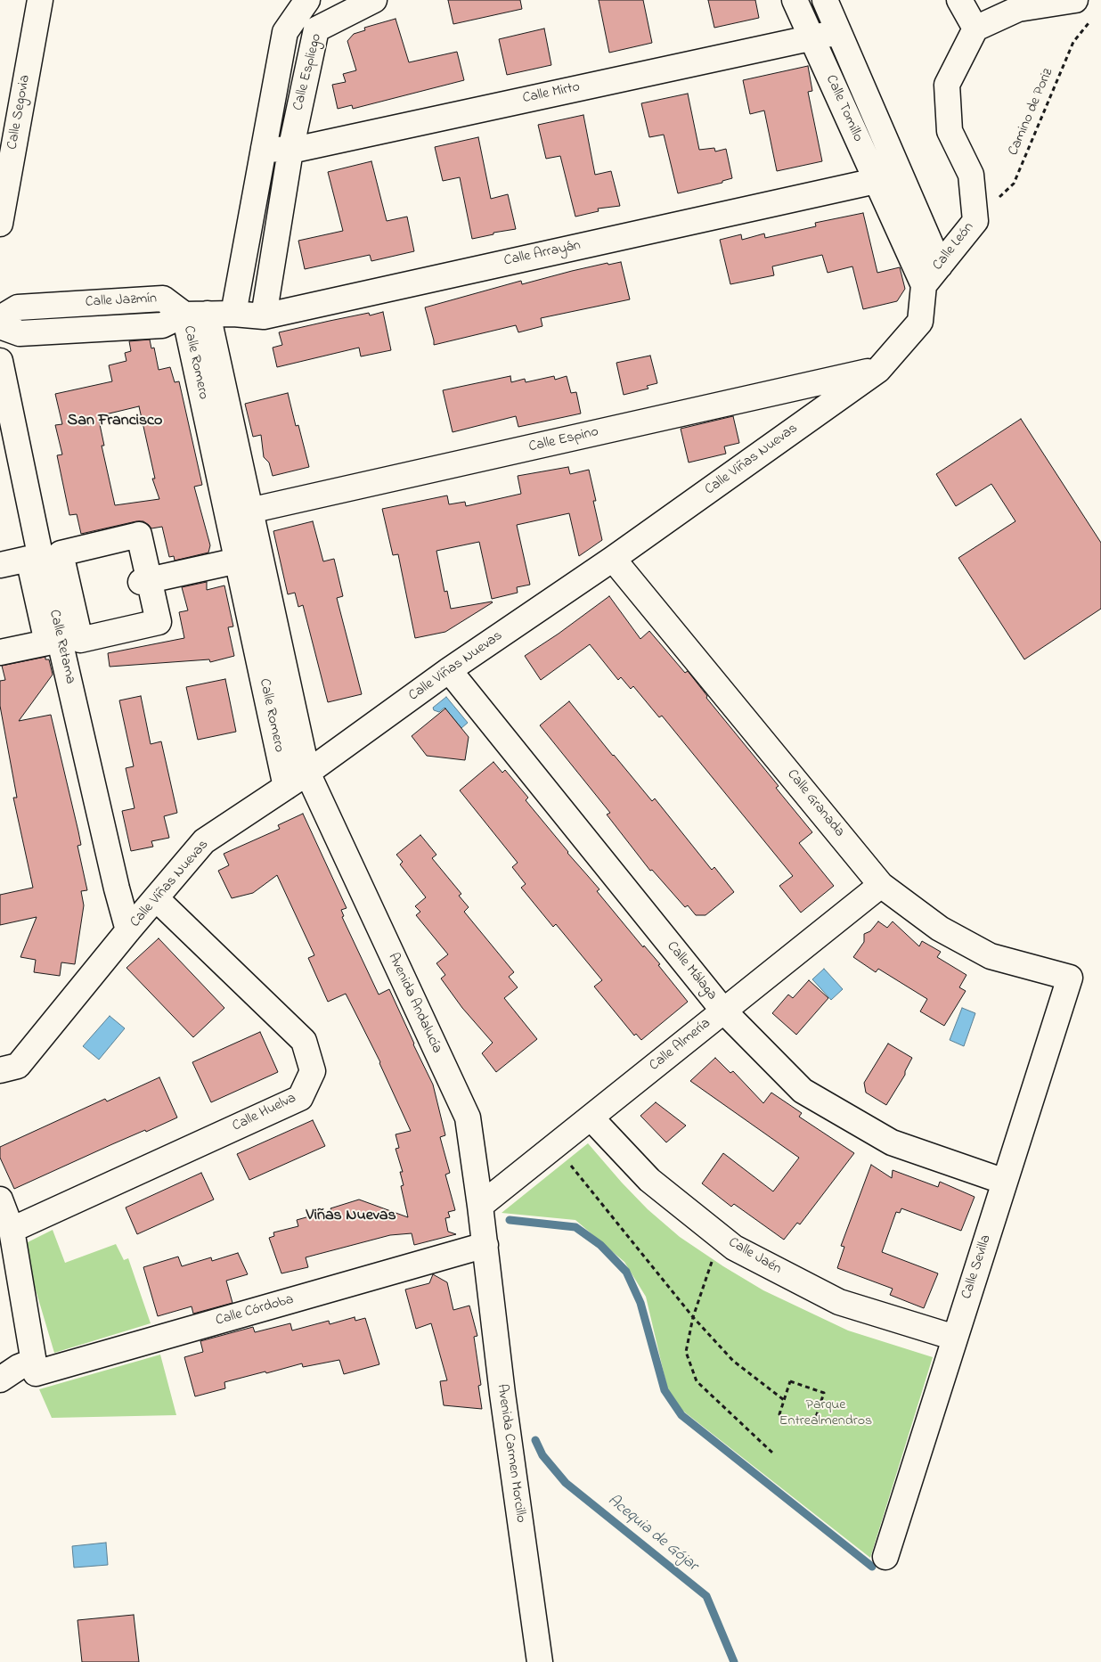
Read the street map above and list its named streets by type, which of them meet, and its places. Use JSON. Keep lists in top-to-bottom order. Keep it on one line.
{"streets":{"street":["Calle Espliego","Calle Mirto","Calle Tomillo","Calle Segovia","Calle León","Calle Arrayán","Calle Jazmín","Calle Romero","Calle Espino","Calle Viñas Nuevas","Calle Retama","Calle Granada","Calle Málaga","Avenida Andalucía","Calle Almería","Calle Huelva","Calle Jaén","Calle Sevilla","Calle Córdoba","Avenida Carmen Morcillo"],"path":["Camino de Poriz"]},"crossings":[["Calle Espliego","Calle Mirto"],["Calle Espliego","Calle Arrayán"],["Calle Mirto","Calle Tomillo"],["Calle Tomillo","Calle León"],["Calle Tomillo","Calle Arrayán"],["Calle Tomillo","Calle Viñas Nuevas"],["Camino de Poriz","Calle León"],["Calle León","Calle Viñas Nuevas"],["Calle Arrayán","Calle Jazmín"],["Calle Arrayán","Calle Romero"],["Calle Jazmín","Calle Romero"],["Calle Romero","Calle Espino"],["Calle Romero","Calle Viñas Nuevas"],["Calle Romero","Avenida Andalucía"],["Calle Espino","Calle Viñas Nuevas"],["Calle Viñas Nuevas","Calle Retama"],["Calle Viñas Nuevas","Calle Granada"],["Calle Viñas Nuevas","Calle Málaga"],["Calle Viñas Nuevas","Avenida Andalucía"],["Calle Viñas Nuevas","Calle Huelva"],["Calle Granada","Calle Almería"],["Calle Granada","Calle Sevilla"],["Calle Málaga","Calle Almería"],["Calle Málaga","Calle Sevilla"],["Avenida Andalucía","Calle Almería"],["Avenida Andalucía","Calle Córdoba"],["Avenida Andalucía","Avenida Carmen Morcillo"],["Calle Almería","Calle Jaén"],["Calle Jaén","Calle Sevilla"],["Calle Córdoba","Avenida Carmen Morcillo"]],"districts":["San Francisco","Viñas Nuevas"],"water":["Acequia de Gójar"],"parks":["Parque Entrealmendros"]}
